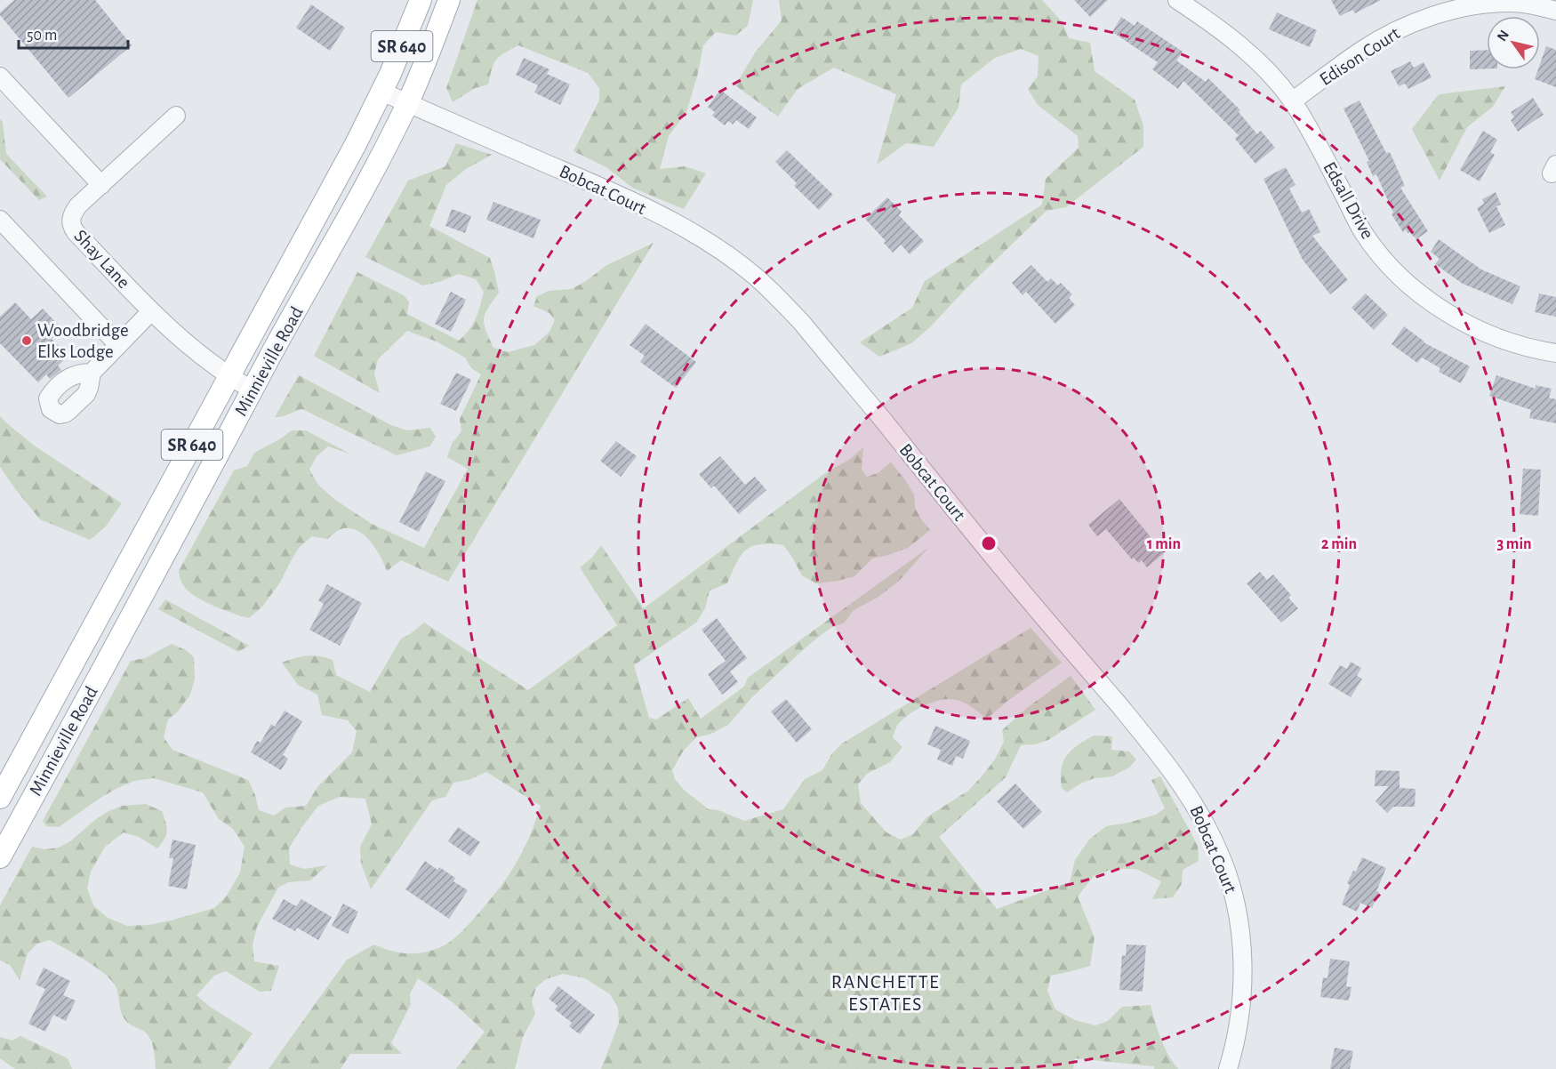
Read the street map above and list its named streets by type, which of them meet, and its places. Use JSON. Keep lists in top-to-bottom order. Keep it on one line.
{"streets":{"main road":["SR 640","Minnieville Road"],"street":["Edison Court","Bobcat Court","Edsall Drive","Shay Lane"]},"crossings":[["Edison Court","Edsall Drive"],["Bobcat Court","Minnieville Road"],["Shay Lane","Minnieville Road"]],"districts":["RANCHETTE ESTATES"],"places":["Woodbridge Elks Lodge"],"scale_bar":"50 m","north":"top left","rings":["1 min","2 min","3 min"]}
